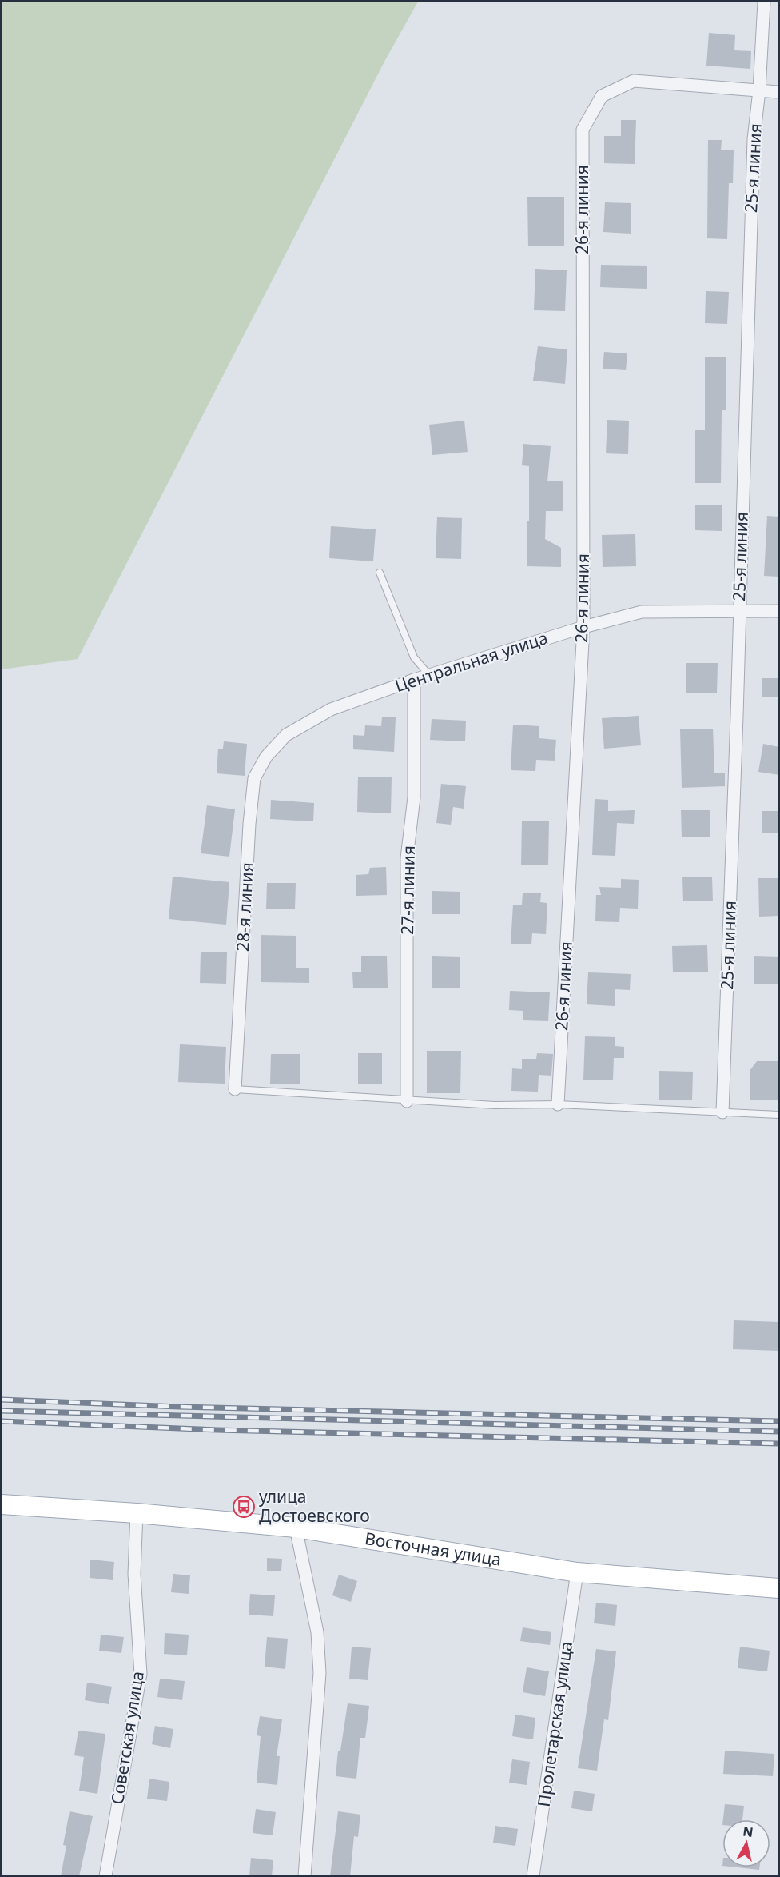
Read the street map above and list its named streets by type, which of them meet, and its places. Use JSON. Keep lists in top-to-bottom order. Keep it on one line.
{"streets":{"main road":["Восточная улица"],"street":["25-я линия","26-я линия","Центральная улица","27-я линия","28-я линия","Пролетарская улица","Советская улица"]},"crossings":[["25-я линия","26-я линия"],["25-я линия","Центральная улица"],["26-я линия","Центральная улица"],["Центральная улица","27-я линия"],["Центральная улица","28-я линия"],["Восточная улица","Пролетарская улица"],["Восточная улица","Советская улица"]],"places":{"bus stop":["улица Достоевского"]},"north":"top"}
